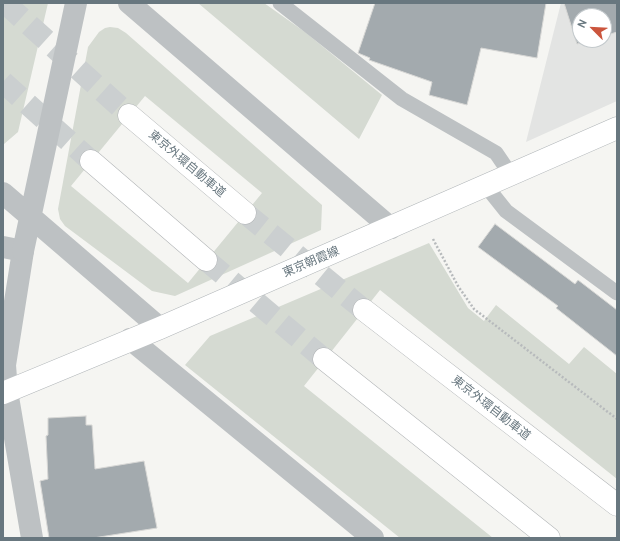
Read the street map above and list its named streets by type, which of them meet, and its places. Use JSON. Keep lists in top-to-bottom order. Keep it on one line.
{"streets":{"main road":["東京外環自動車道","東京朝霞線"]},"north":"top left"}
